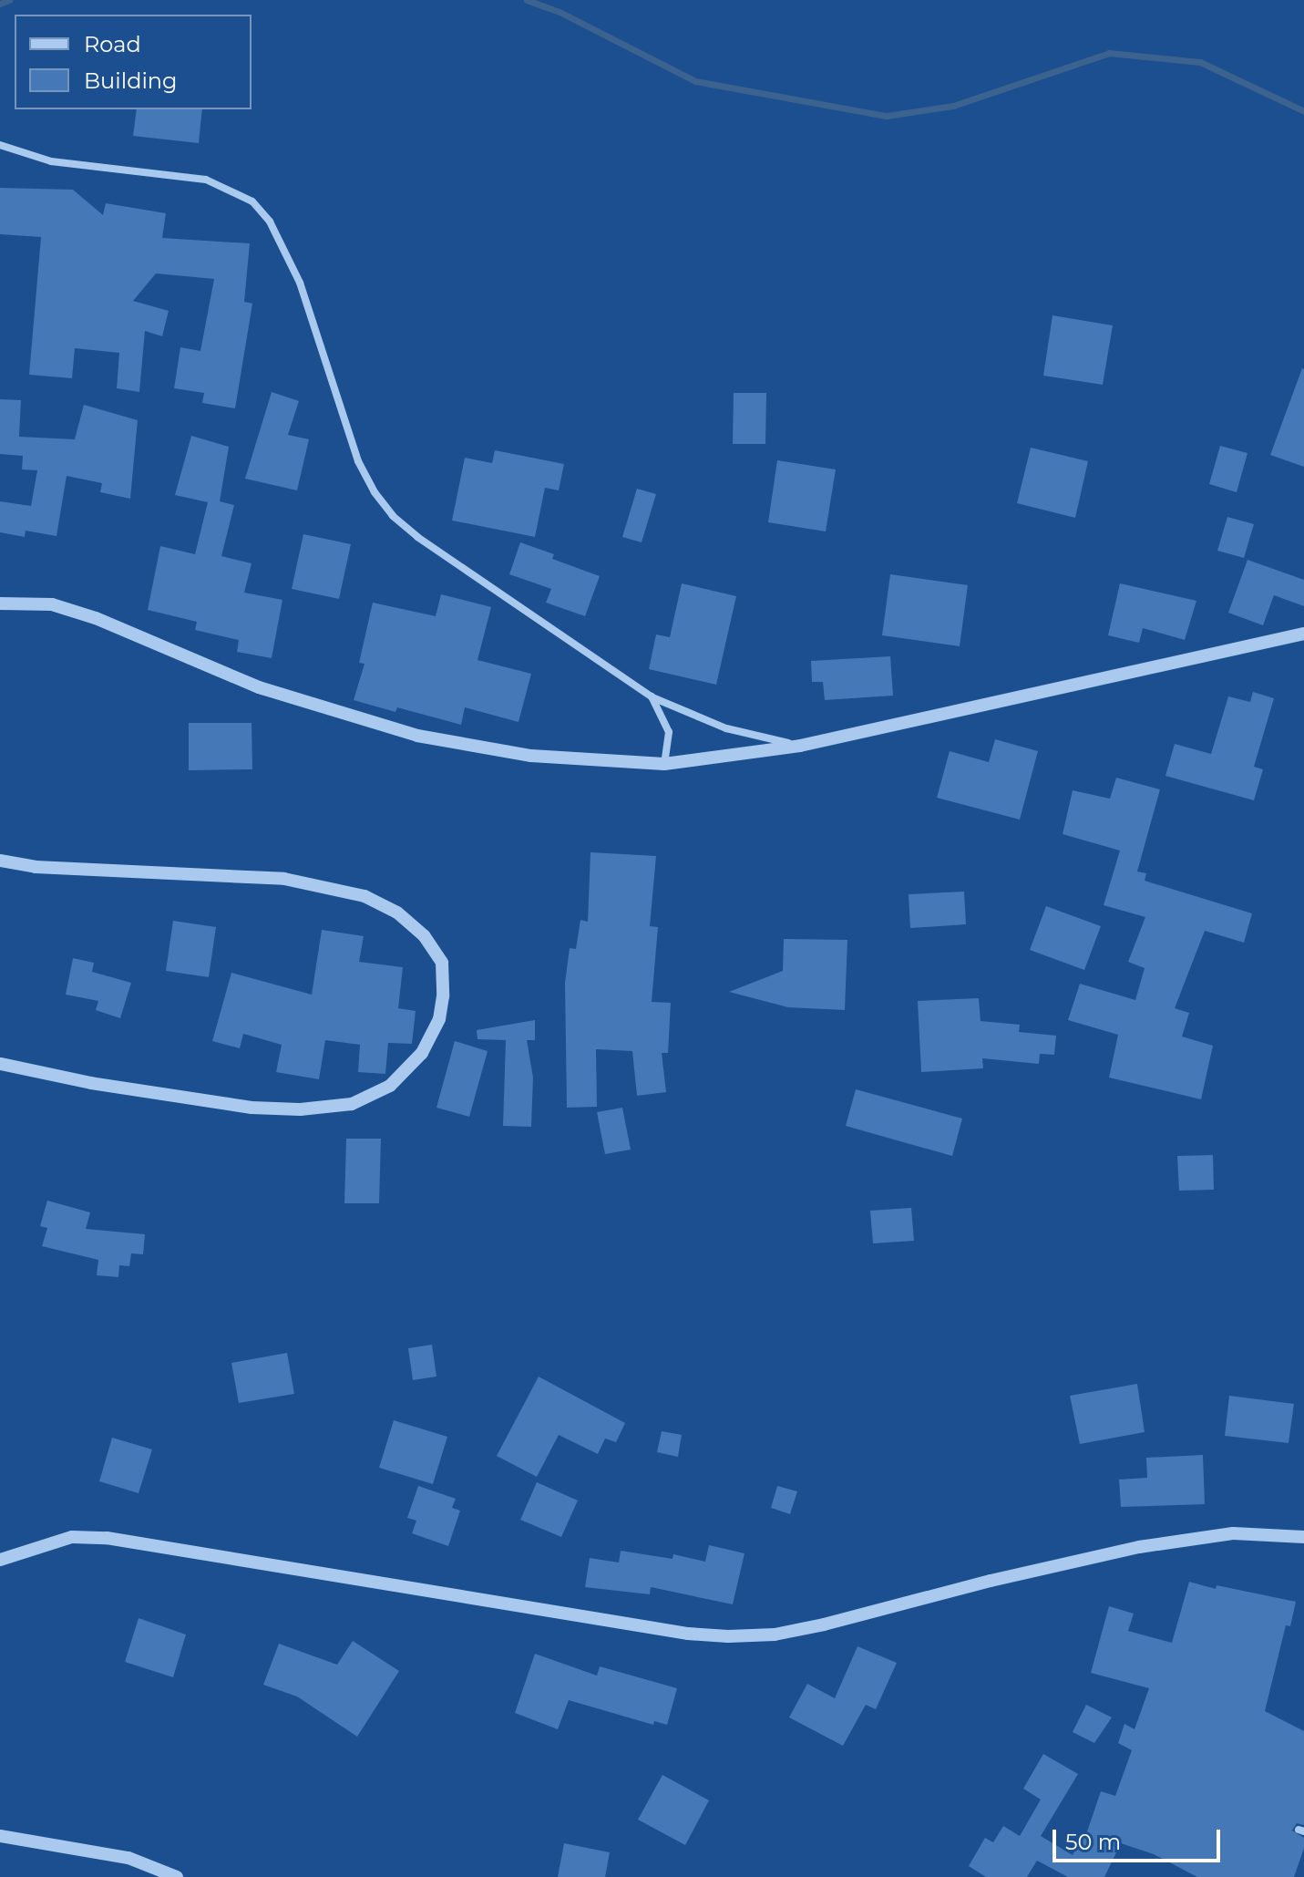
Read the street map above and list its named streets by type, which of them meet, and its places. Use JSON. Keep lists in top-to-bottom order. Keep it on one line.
{"legend":["Road","Building"],"scale_bar":"50 m"}
